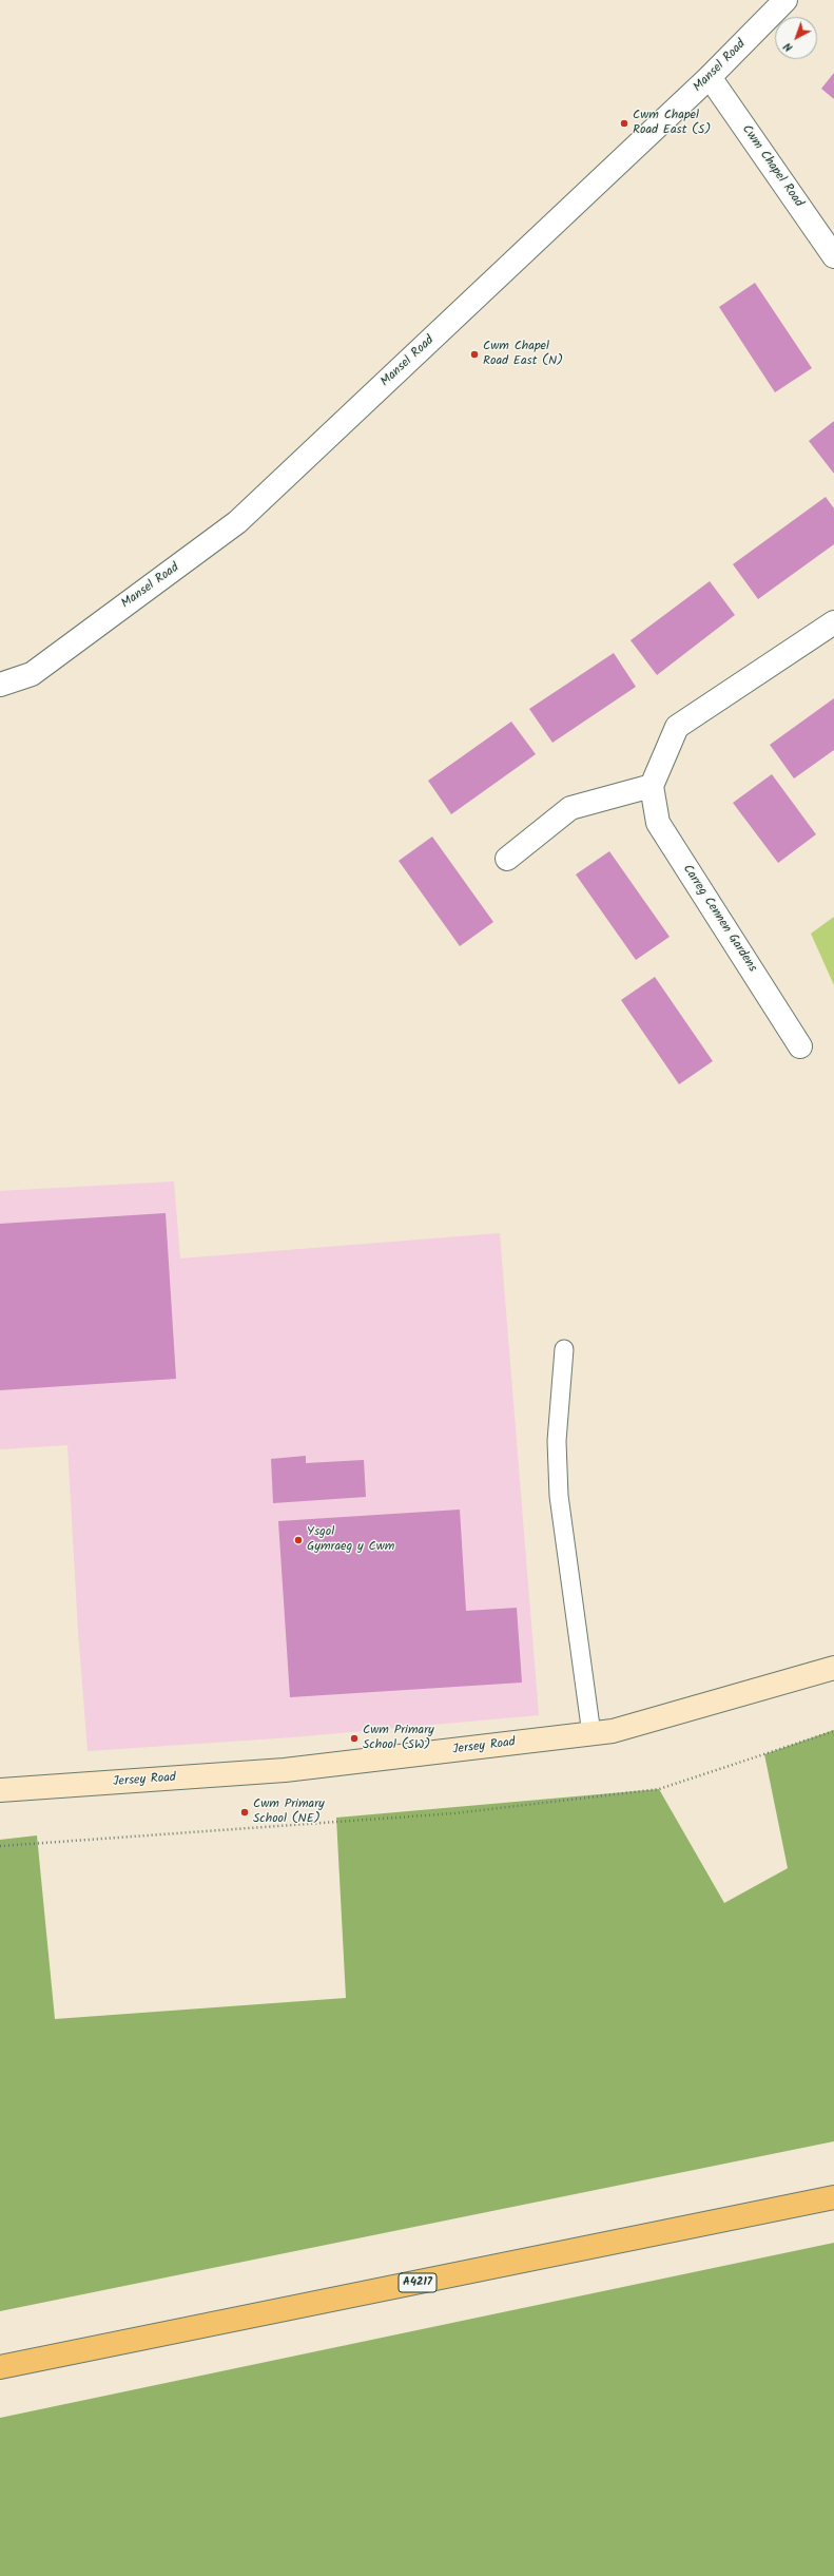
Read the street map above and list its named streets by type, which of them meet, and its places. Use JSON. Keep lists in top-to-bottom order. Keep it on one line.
{"streets":{"main road":["Jersey Road","A4217"],"street":["Mansel Road","Cwm Chapel Road","Carreg Cennen Gardens"]},"crossings":[["Mansel Road","Cwm Chapel Road"]],"places":["Cwm Chapel Road East (S)","Cwm Chapel Road East (N)","Ysgol Gymraeg y Cwm","Cwm Primary School (SW)","Cwm Primary School (NE)"],"north":"bottom left"}
